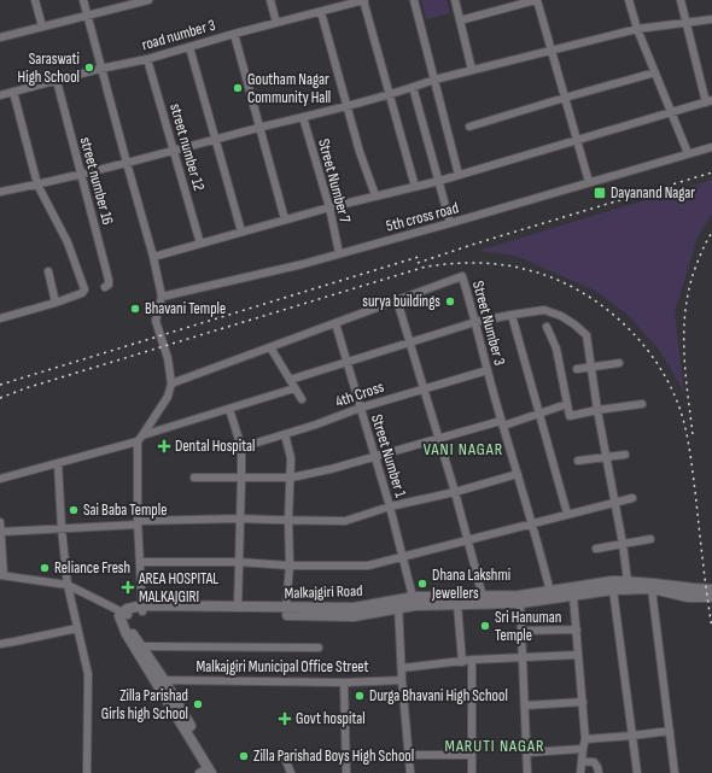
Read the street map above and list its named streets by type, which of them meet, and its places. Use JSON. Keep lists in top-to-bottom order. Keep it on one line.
{"streets":{"main road":["Malkajgiri Road"],"street":["road number 3","street number 12","street number 16","Street Number 7","5th cross road","Street Number 3","4th Cross","Street Number 1","Malkajgiri Municipal Office Street"]},"crossings":[["road number 3","street number 12"],["road number 3","street number 16"],["Street Number 7","5th cross road"],["Street Number 3","4th Cross"],["Street Number 3","Street Number 1"],["Street Number 3","Malkajgiri Road"],["4th Cross","Street Number 1"],["Street Number 1","Malkajgiri Road"]],"districts":["VANI NAGAR","MARUTI NAGAR"],"places":{"other":["Saraswati High School","Goutham Nagar Community Hall","surya buildings","Bhavani Temple","Sai Baba Temple","Reliance Fresh","Dhana Lakshmi Jewellers","Sri Hanuman Temple","Durga Bhavani High School","Zilla Parishad Girls high School","Zilla Parishad Boys High School"],"transit":["Dayanand Nagar"],"health":["Dental Hospital","AREA HOSPITAL MALKAJGIRI","Govt hospital"]}}
